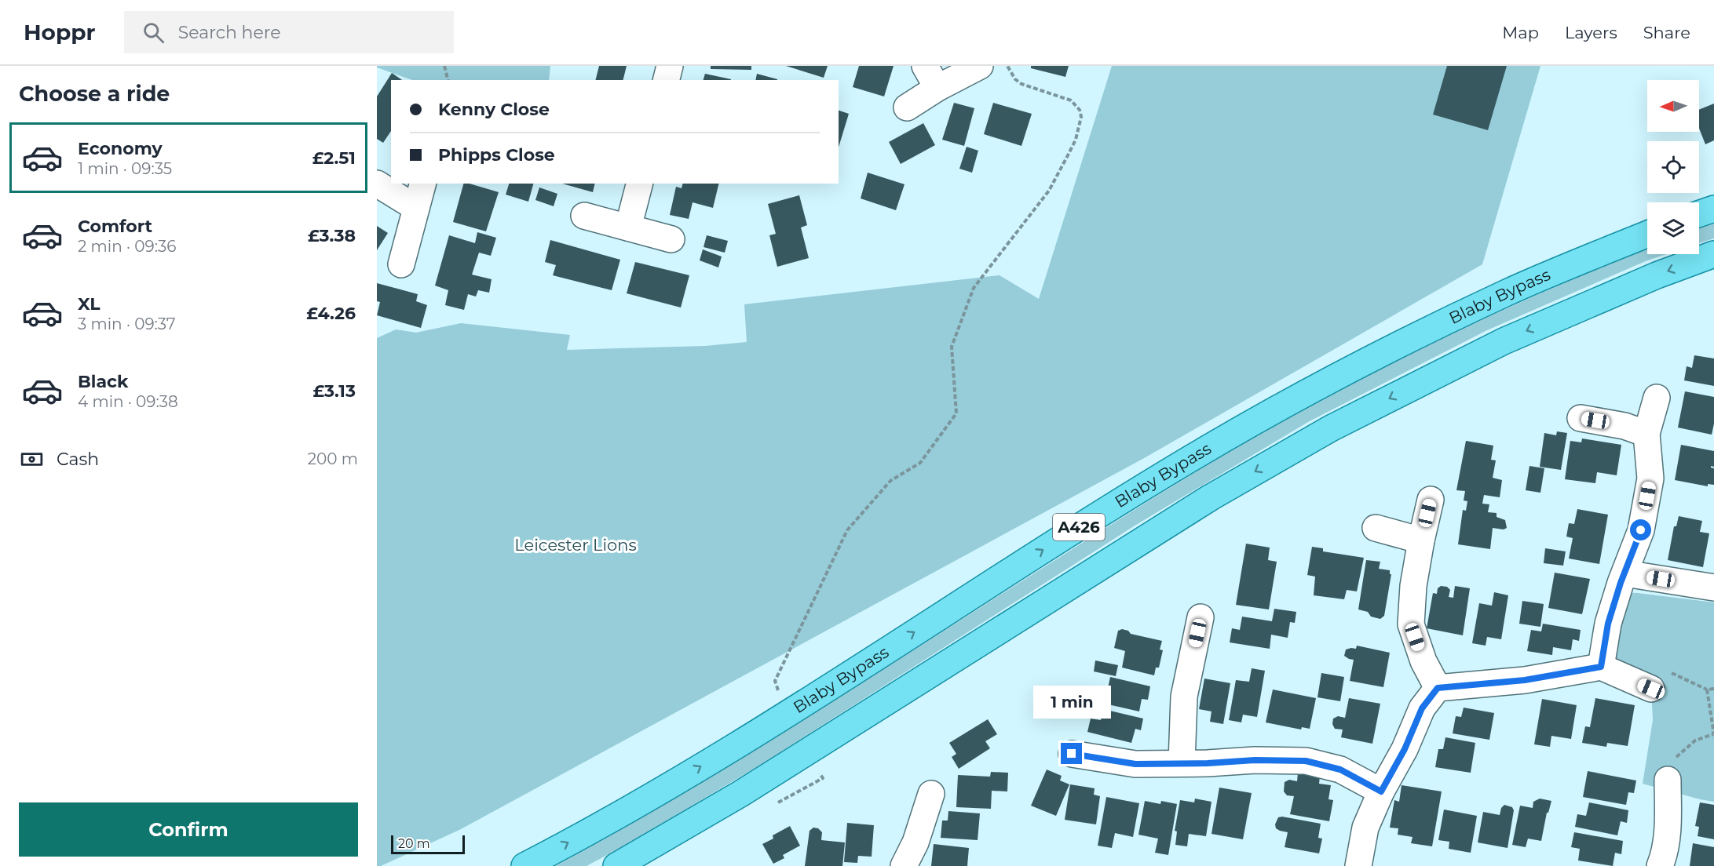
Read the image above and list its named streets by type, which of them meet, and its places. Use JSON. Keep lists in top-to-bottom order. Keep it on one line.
{"streets":{"main road":["Blaby Bypass","A426"]},"parks":["Leicester Lions"],"scale_bar":"20 m","north":"left","page":{"header":"Hoppr","search":"Search here","nav":["Map","Layers","Share"],"heading":"Choose a ride","banner":["Kenny Close","Phipps Close"],"list":[{"name":"Economy","note":"1 min · 09:35","value":"£2.51"},{"name":"Comfort","note":"2 min · 09:36","value":"£3.38"},{"name":"XL","note":"3 min · 09:37","value":"£4.26"},{"name":"Black","note":"4 min · 09:38","value":"£3.13"}],"pay":["Cash","200 m"],"bubble":"1 min","buttons":"Confirm","scale":"20 m"}}
